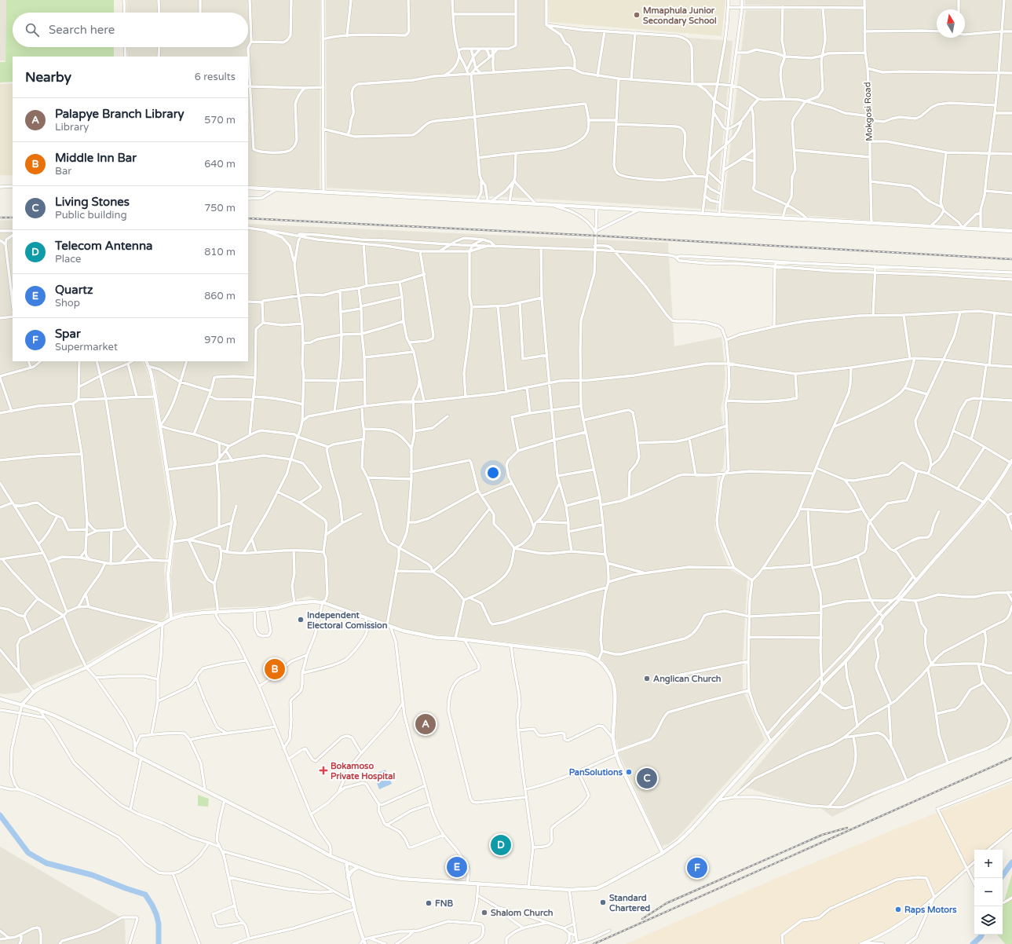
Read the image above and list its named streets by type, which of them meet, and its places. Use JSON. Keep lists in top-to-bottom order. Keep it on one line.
{"streets":{"street":["Mokgosi Road"]},"places":{"other":["Mmaphula Junior Secondary School","Independent Electoral Comission","Anglican Church","PanSolutions","Standard Chartered","FNB","Raps Motors","Shalom Church"],"health":["Bokamoso Private Hospital"]},"north":"top","page":{"search":"Search here","heading":["Nearby","6 results"],"list":[{"mark":"A","name":"Palapye Branch Library","note":"Library","value":"570 m"},{"mark":"B","name":"Middle Inn Bar","note":"Bar","value":"640 m"},{"mark":"C","name":"Living Stones","note":"Public building","value":"750 m"},{"mark":"D","name":"Telecom Antenna","note":"Place","value":"810 m"},{"mark":"E","name":"Quartz","note":"Shop","value":"860 m"},{"mark":"F","name":"Spar","note":"Supermarket","value":"970 m"}],"pins":["B","A","C","D","E","F"],"map_buttons":["+","−"]}}
